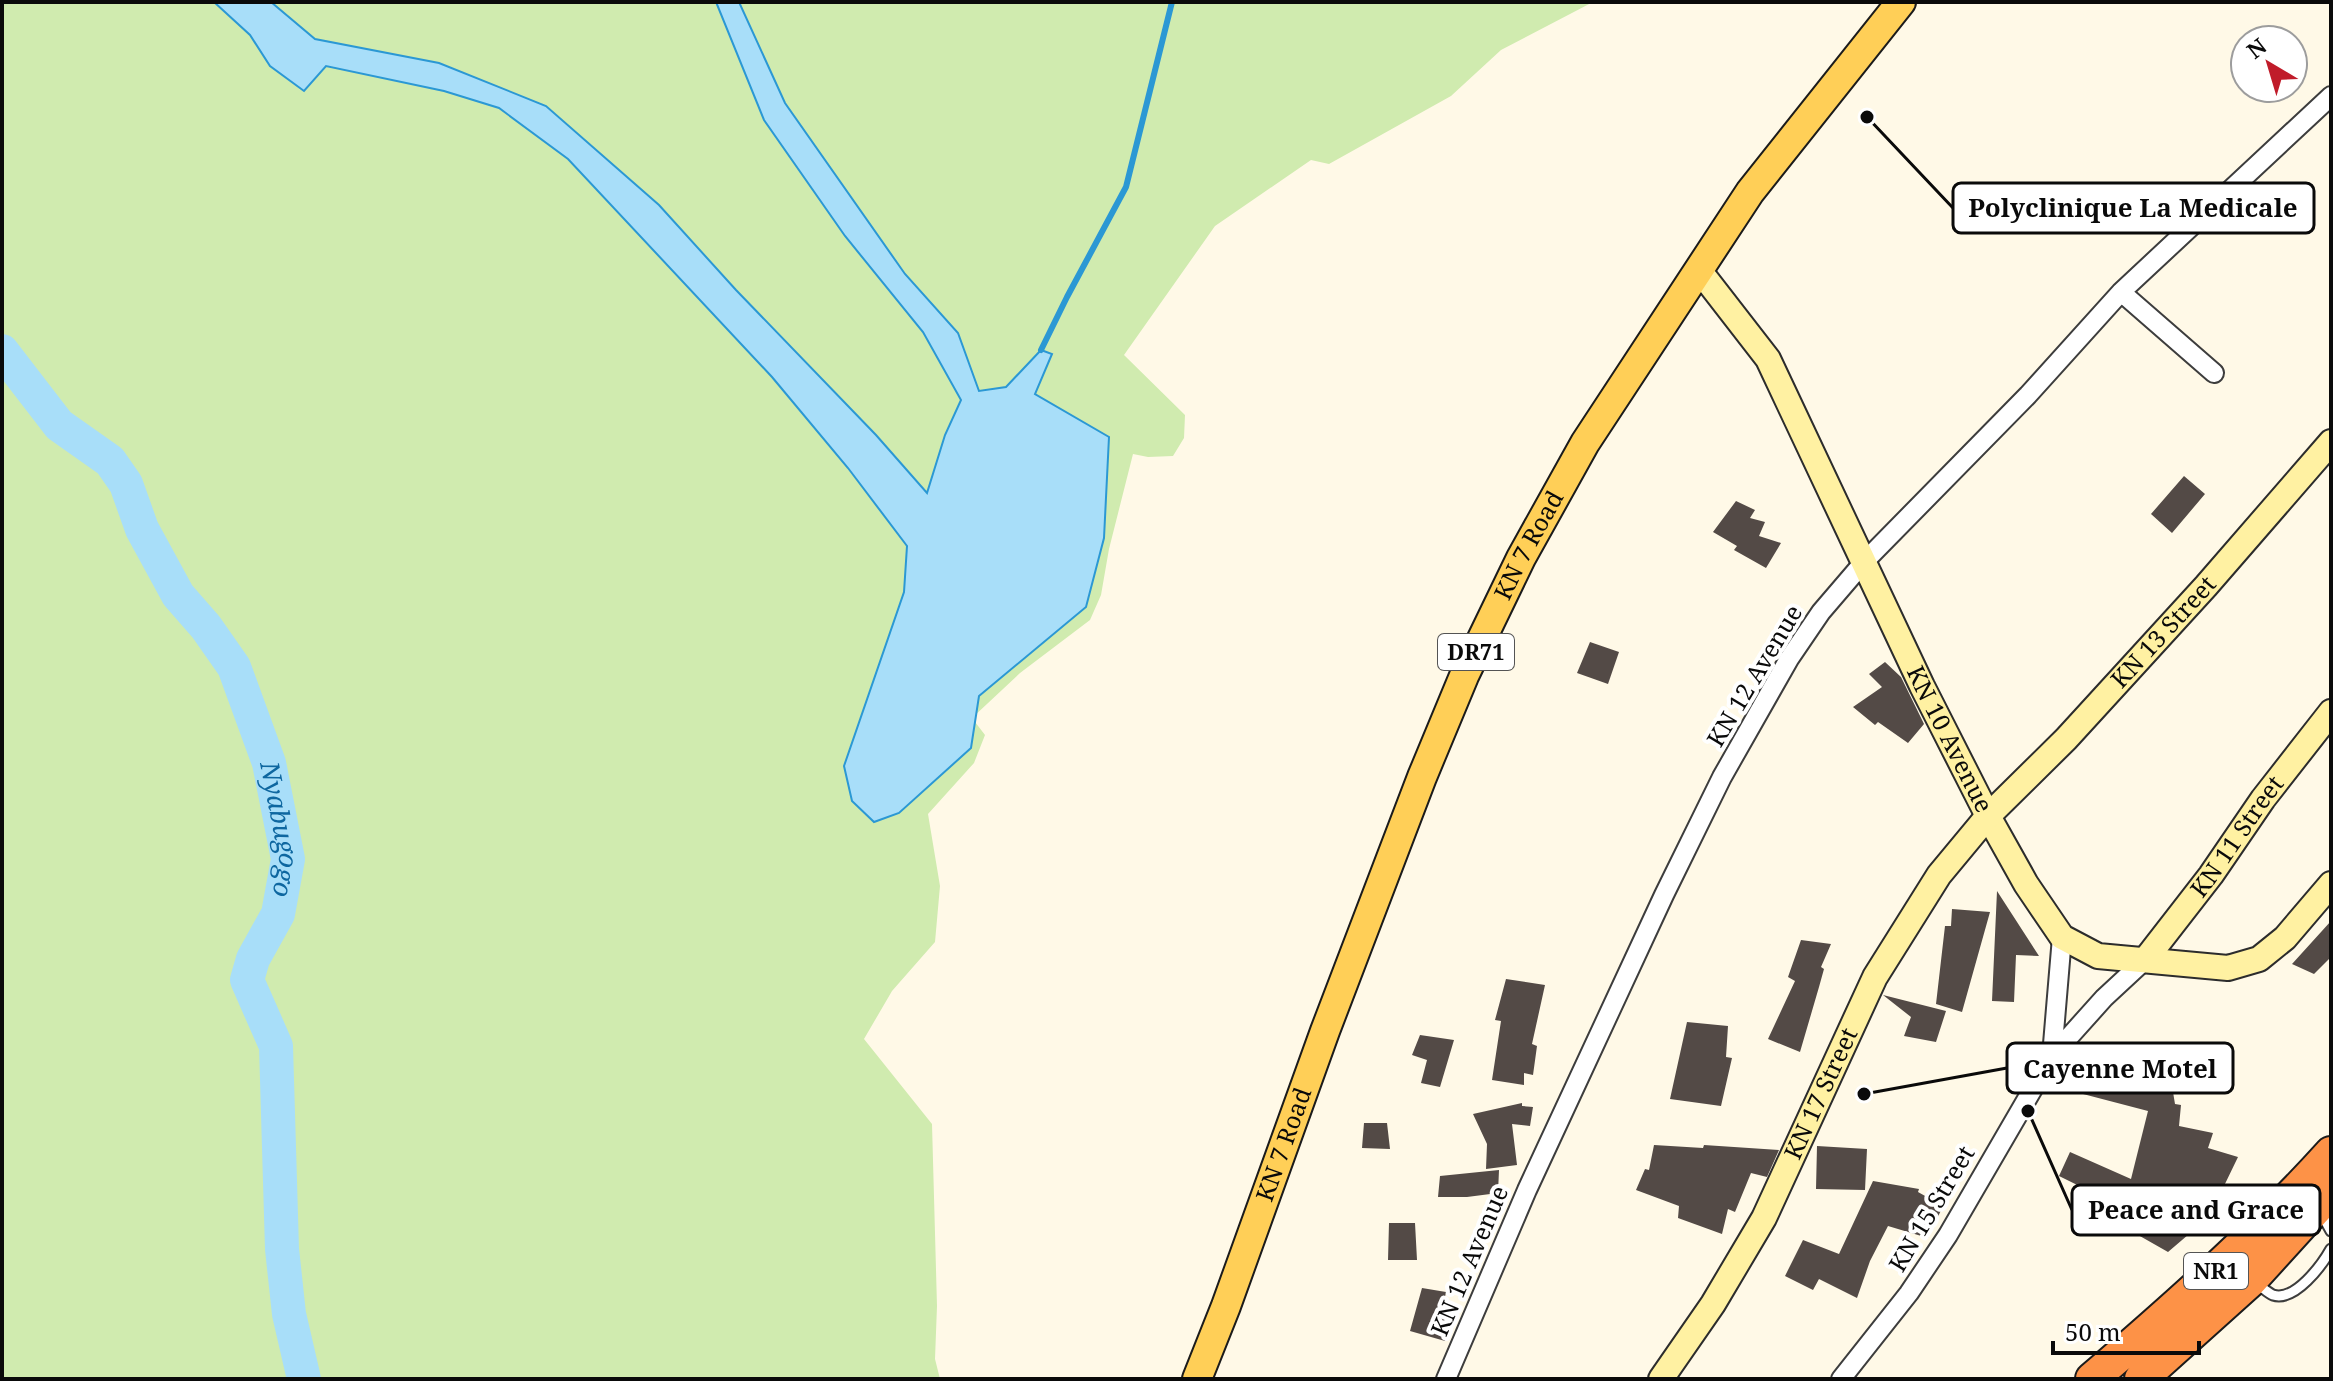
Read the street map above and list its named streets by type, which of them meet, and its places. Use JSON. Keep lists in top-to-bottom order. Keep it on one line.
{"streets":{"highway":["NR1"],"main road":["KN 7 Road","DR71"],"street":["KN 13 Street","KN 12 Avenue","KN 10 Avenue","KN 11 Street","KN 17 Street","KN 15 Street"]},"crossings":[["KN 7 Road","KN 10 Avenue"],["KN 13 Street","KN 10 Avenue"],["KN 13 Street","KN 17 Street"],["KN 12 Avenue","KN 10 Avenue"],["KN 10 Avenue","KN 11 Street"],["KN 10 Avenue","KN 17 Street"],["KN 10 Avenue","KN 15 Street"],["KN 11 Street","KN 15 Street"]],"water":["Nyabugogo"],"places":["Polyclinique La Medicale","Cayenne Motel","Peace and Grace"],"scale_bar":"50 m","north":"top left"}
